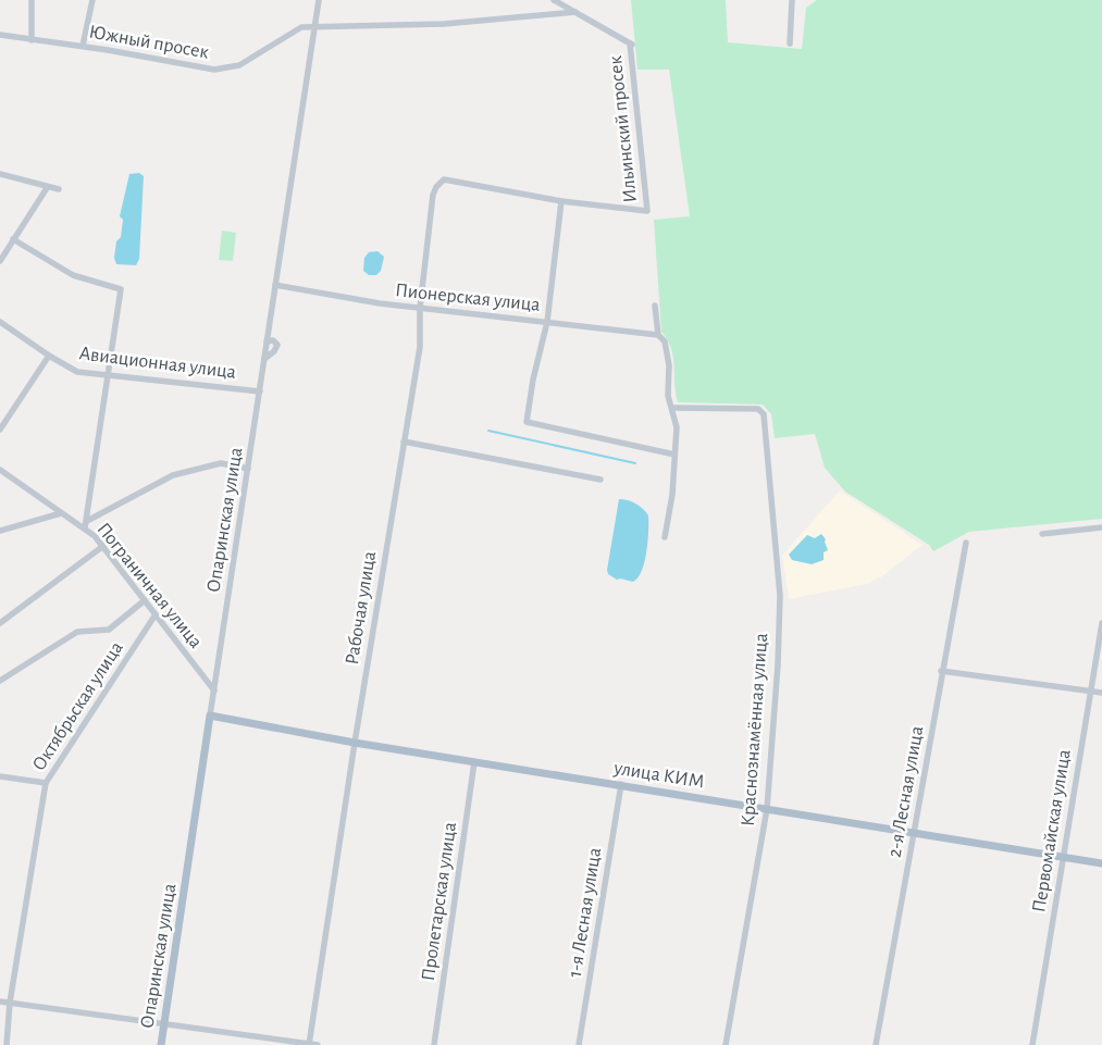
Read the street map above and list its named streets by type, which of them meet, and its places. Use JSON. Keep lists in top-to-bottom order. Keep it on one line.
{"streets":{"main road":["Опаринская улица","улица КИМ"],"street":["Южный просек","Ильинский просек","Пионерская улица","Авиационная улица","Пограничная улица","Рабочая улица","Октябрьская улица","Краснознамённая улица","2-я Лесная улица","Первомайская улица","Пролетарская улица","1-я Лесная улица"]},"crossings":[["Южный просек","Ильинский просек"],["Южный просек","Опаринская улица"],["Ильинский просек","Рабочая улица"],["Пионерская улица","Опаринская улица"],["Пионерская улица","Рабочая улица"],["Авиационная улица","Опаринская улица"],["Опаринская улица","Пограничная улица"],["Опаринская улица","улица КИМ"],["Пограничная улица","Октябрьская улица"],["Рабочая улица","улица КИМ"],["Краснознамённая улица","улица КИМ"],["улица КИМ","2-я Лесная улица"],["улица КИМ","Первомайская улица"],["улица КИМ","Пролетарская улица"],["улица КИМ","1-я Лесная улица"]]}
